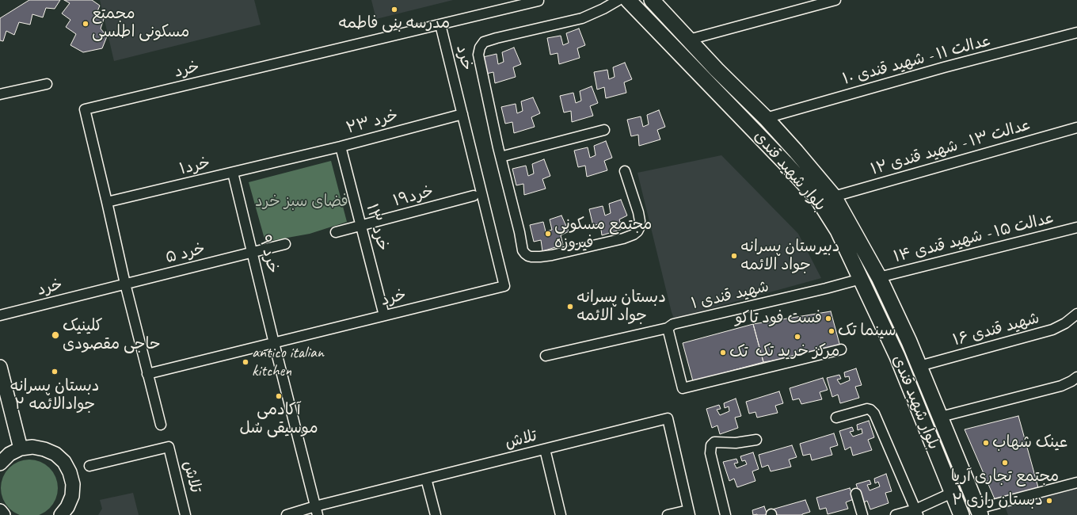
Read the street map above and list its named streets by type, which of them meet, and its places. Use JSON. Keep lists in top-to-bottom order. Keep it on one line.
{"streets":{"main road":["بلوار شهید قندی"],"street":["خرد","عدالت ۱۱ - شهید قندی ۱۰","خرد ۲۳","عدالت ۱۳ - شهید قندی ۱۲","خرد۱","خرد۱۹","خرد ۱۳","عدالت ۱۵ - شهید قندی ۱۴","خرد ۵","خرد ۹","شهيد قندی ۱","شهید قندی ۱۶","تلاش"]},"crossings":[["خرد","خرد ۲۳"],["خرد","خرد۱"],["خرد","خرد ۱۳"],["خرد","خرد ۵"],["خرد","خرد ۹"],["عدالت ۱۱ - شهید قندی ۱۰","بلوار شهید قندی"],["خرد ۲۳","خرد۱"],["خرد ۲۳","خرد ۱۳"],["عدالت ۱۳ - شهید قندی ۱۲","بلوار شهید قندی"],["خرد۱","خرد ۹"],["بلوار شهید قندی","عدالت ۱۵ - شهید قندی ۱۴"],["بلوار شهید قندی","شهيد قندی ۱"],["بلوار شهید قندی","شهید قندی ۱۶"],["خرد۱۹","خرد ۱۳"],["خرد ۵","خرد ۹"]],"parks":["فضای سبز خرد"],"places":["مدرسه بنی فاطمه","مجمتع مسکونی اطلسی","مجتمع مسکونی فیروزه","دبیرستان پسرانه جواد الائمه","دبستان پسرانه جواد الائمه","فست فود تاکو","سینما تک","کلینیک حاجی مقصودی","مرکز خرید تک","تک","antico italian kitchen","دبستان پسرانه جوادالائمه ۲","آکادمی موسیقی سُل","عینک شهاب","مجتمع تجاری آریا","دبستان رازی ۲"]}
